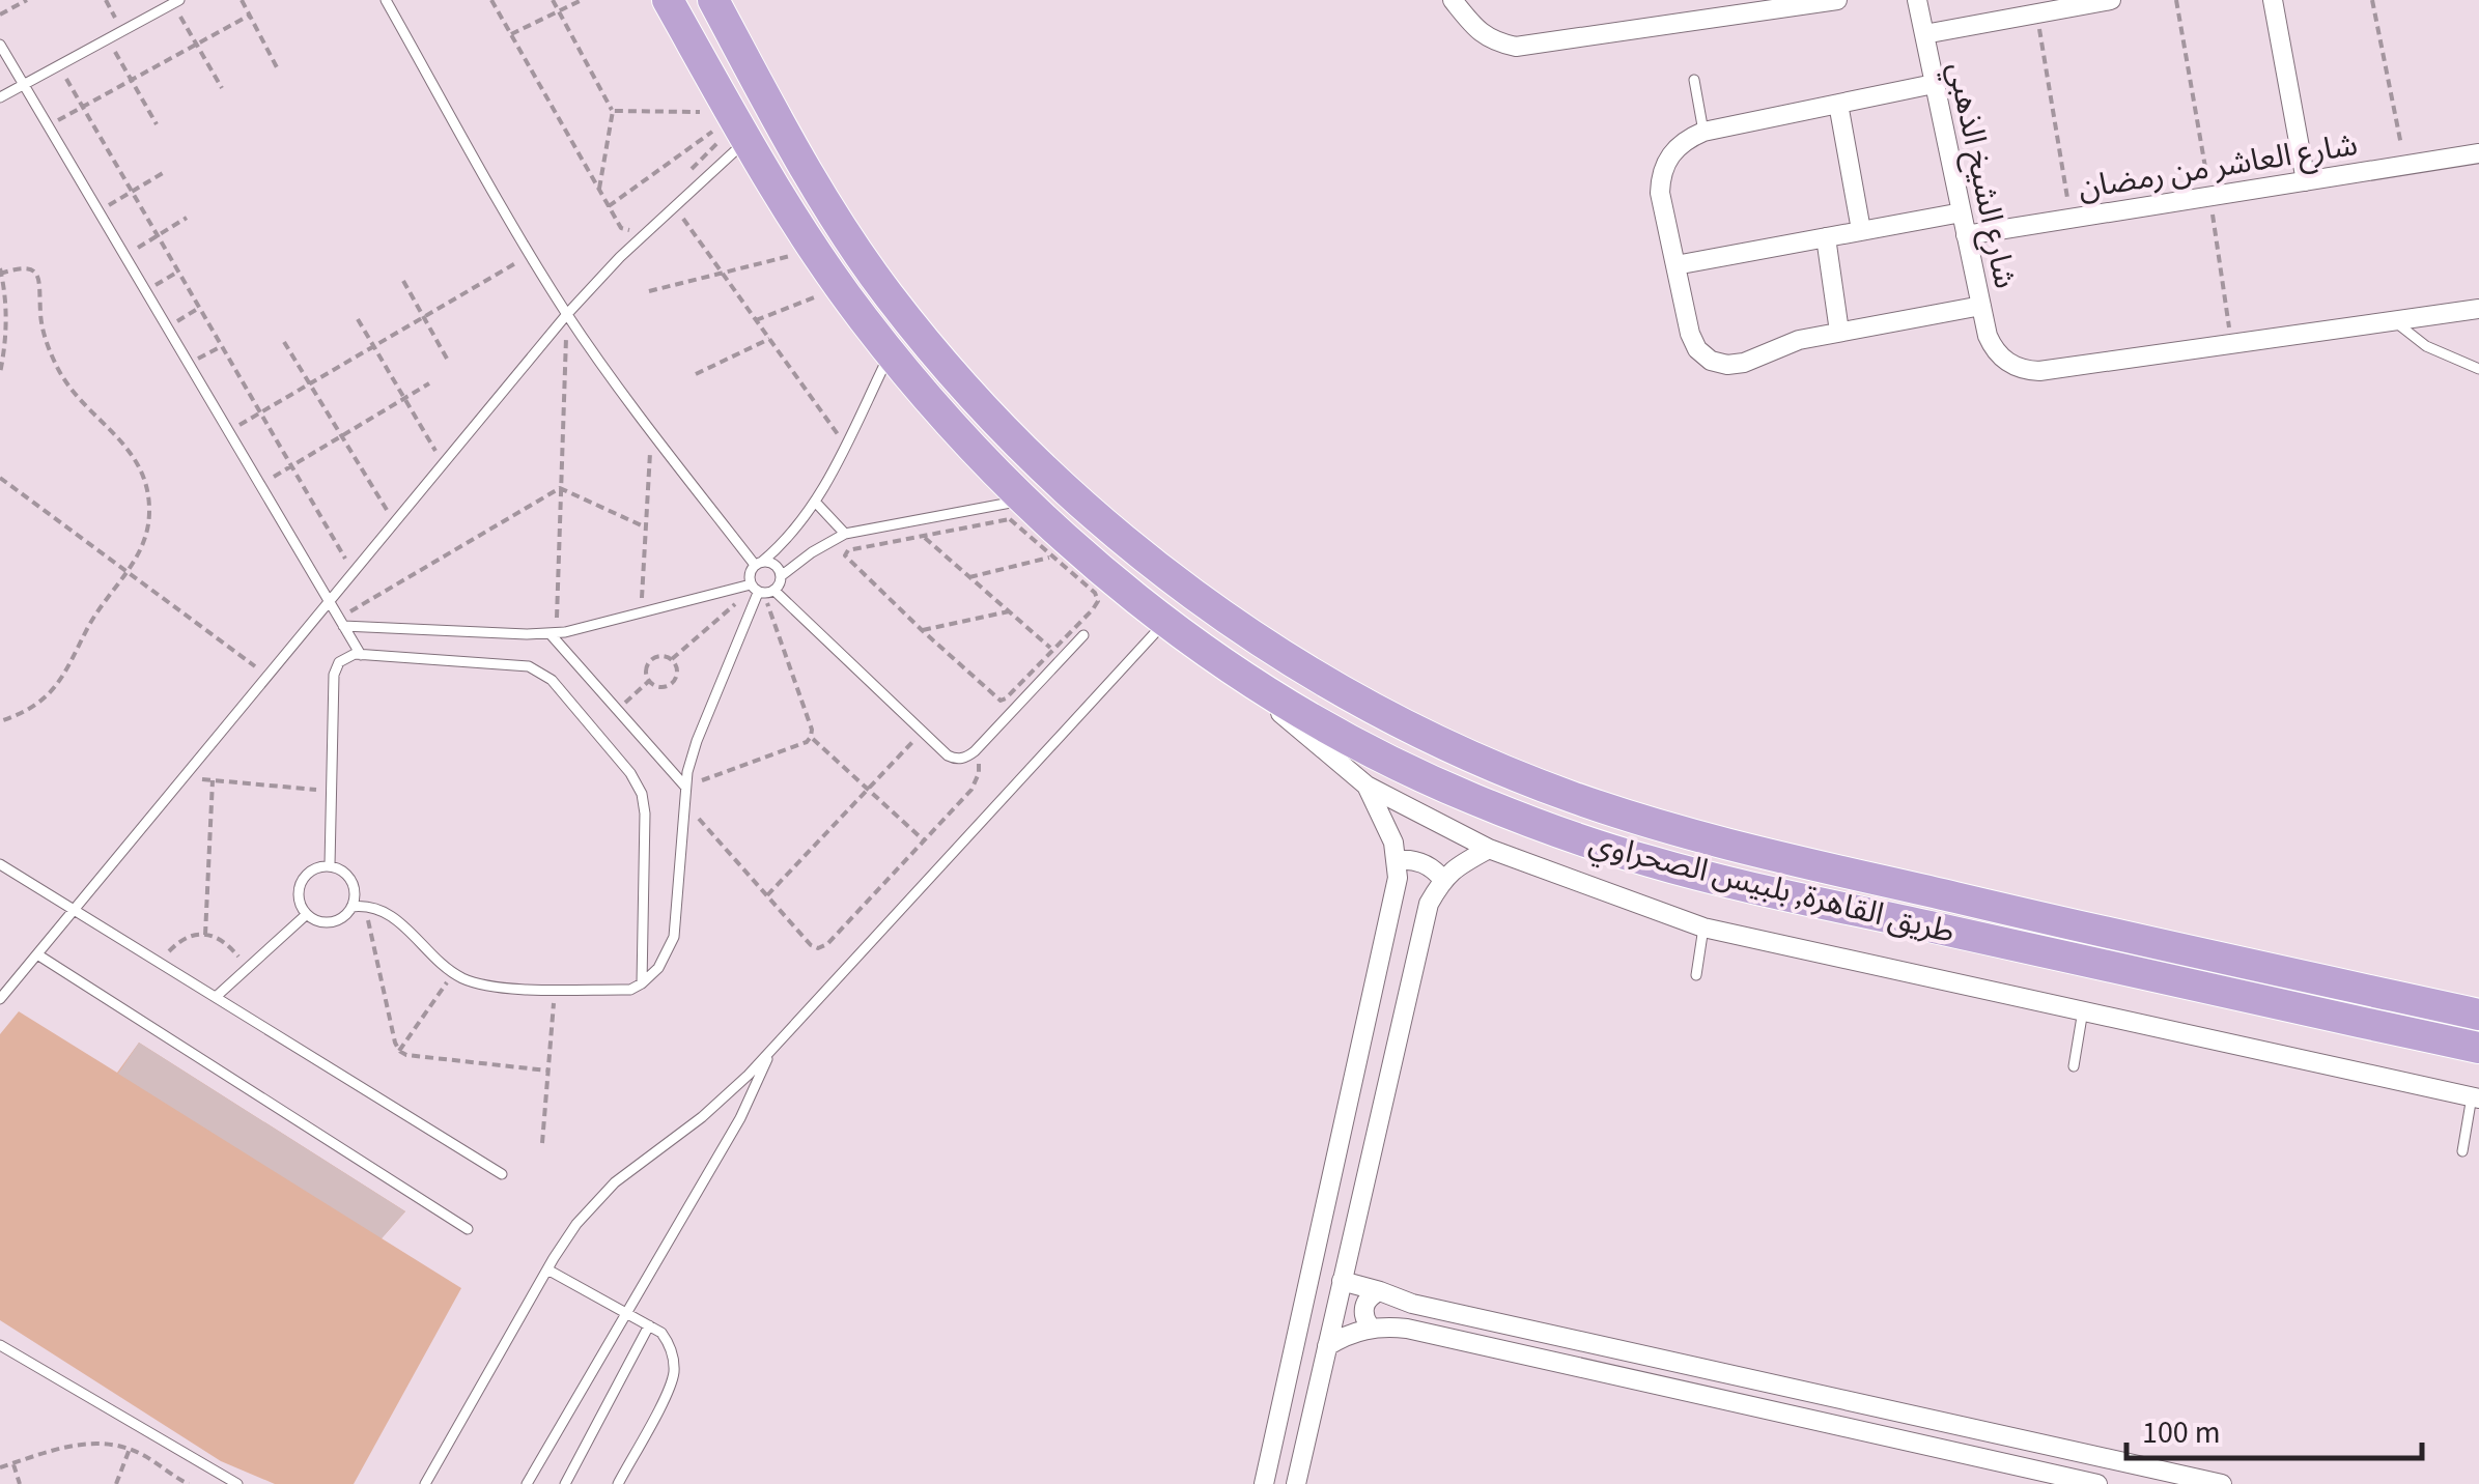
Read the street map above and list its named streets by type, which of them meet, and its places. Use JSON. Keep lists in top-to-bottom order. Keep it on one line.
{"streets":{"highway":["طريق القاهرة, بلبيس الصحراوي"],"street":["شارع العاشر من رمضان","شارع الشيخ الذهبي"]},"crossings":[["شارع العاشر من رمضان","شارع الشيخ الذهبي"]],"scale_bar":"100 m"}
